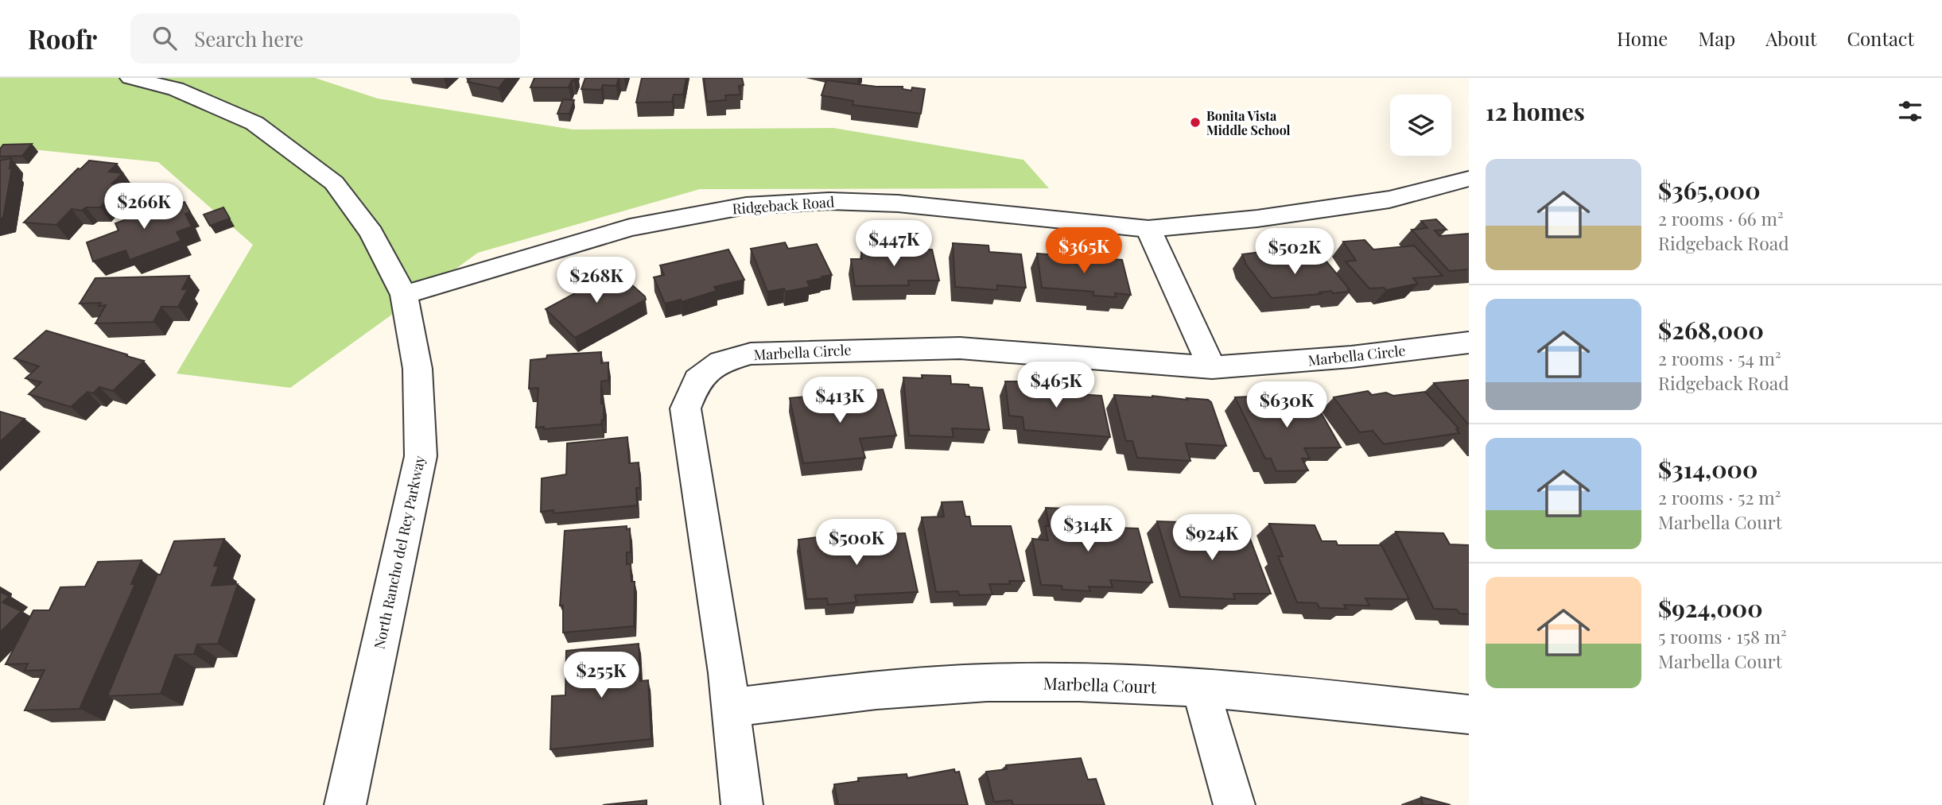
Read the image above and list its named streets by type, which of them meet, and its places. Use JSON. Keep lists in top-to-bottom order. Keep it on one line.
{"streets":{"street":["Ridgeback Road","Marbella Circle","North Rancho del Rey Parkway","Marbella Court"]},"crossings":[["Ridgeback Road","North Rancho del Rey Parkway"],["Marbella Circle","Marbella Court"]],"places":["Bonita Vista Middle School"],"page":{"header":"Roofr","search":"Search here","nav":["Home","Map","About","Contact"],"heading":"12 homes","list":[{"name":"$365,000","note":"2 rooms · 66 m² · Ridgeback Road"},{"name":"$268,000","note":"2 rooms · 54 m² · Ridgeback Road"},{"name":"$314,000","note":"2 rooms · 52 m² · Marbella Court"},{"name":"$924,000","note":"5 rooms · 158 m² · Marbella Court"}],"price":["$266K","$447K","$365K","$502K","$268K","$465K","$413K","$630K","$314K","$924K","$500K","$255K"]}}
